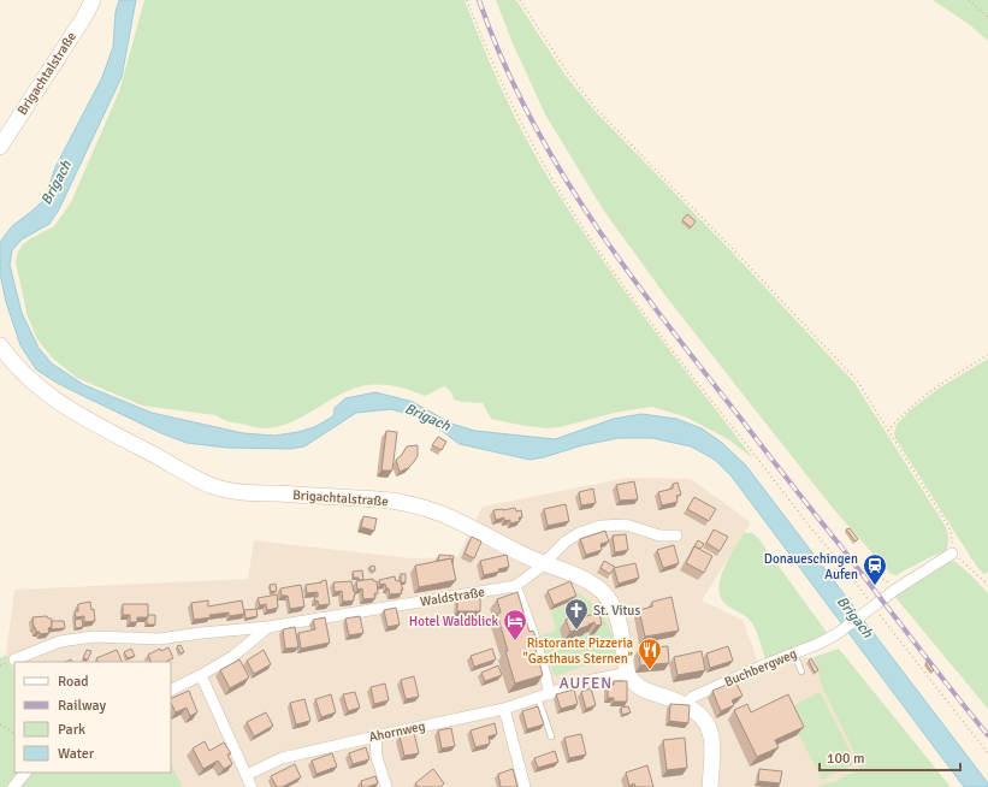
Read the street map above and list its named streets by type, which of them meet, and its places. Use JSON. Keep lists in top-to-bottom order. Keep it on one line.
{"streets":{"street":["Brigachtalstraße","Waldstraße","Buchbergweg","Ahornweg"]},"crossings":[["Brigachtalstraße","Ahornweg"]],"districts":["AUFEN"],"water":["Brigach"],"places":{"station":["Donaueschingen Aufen"],"church":["St. Vitus"],"hotel":["Hotel Waldblick"],"restaurant":["Ristorante Pizzeria \"Gasthaus Sternen\""]},"legend":["Road","Railway","Park","Water"],"scale_bar":"100 m"}
